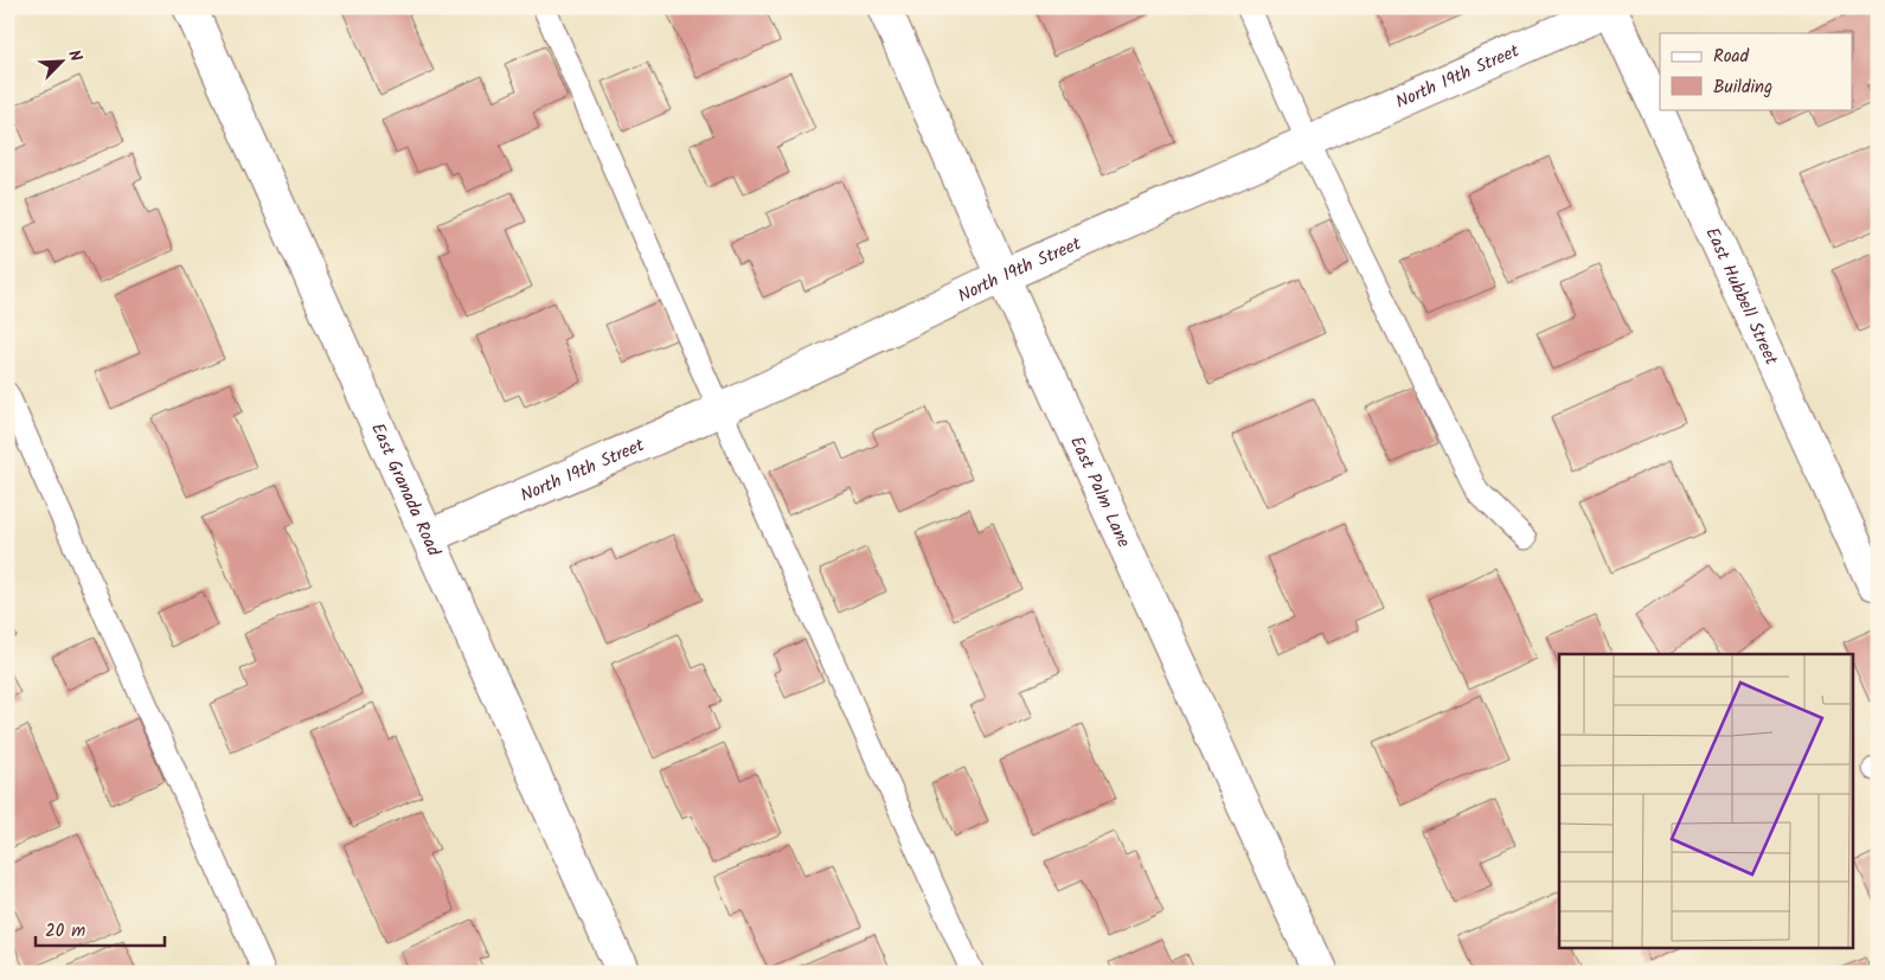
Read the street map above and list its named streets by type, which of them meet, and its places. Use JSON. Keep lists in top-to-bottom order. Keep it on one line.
{"streets":{"street":["North 19th Street","East Hubbell Street","East Granada Road","East Palm Lane"]},"crossings":[["North 19th Street","East Hubbell Street"],["North 19th Street","East Granada Road"],["North 19th Street","East Palm Lane"]],"legend":["Road","Building"],"scale_bar":"20 m","north":"top right"}
